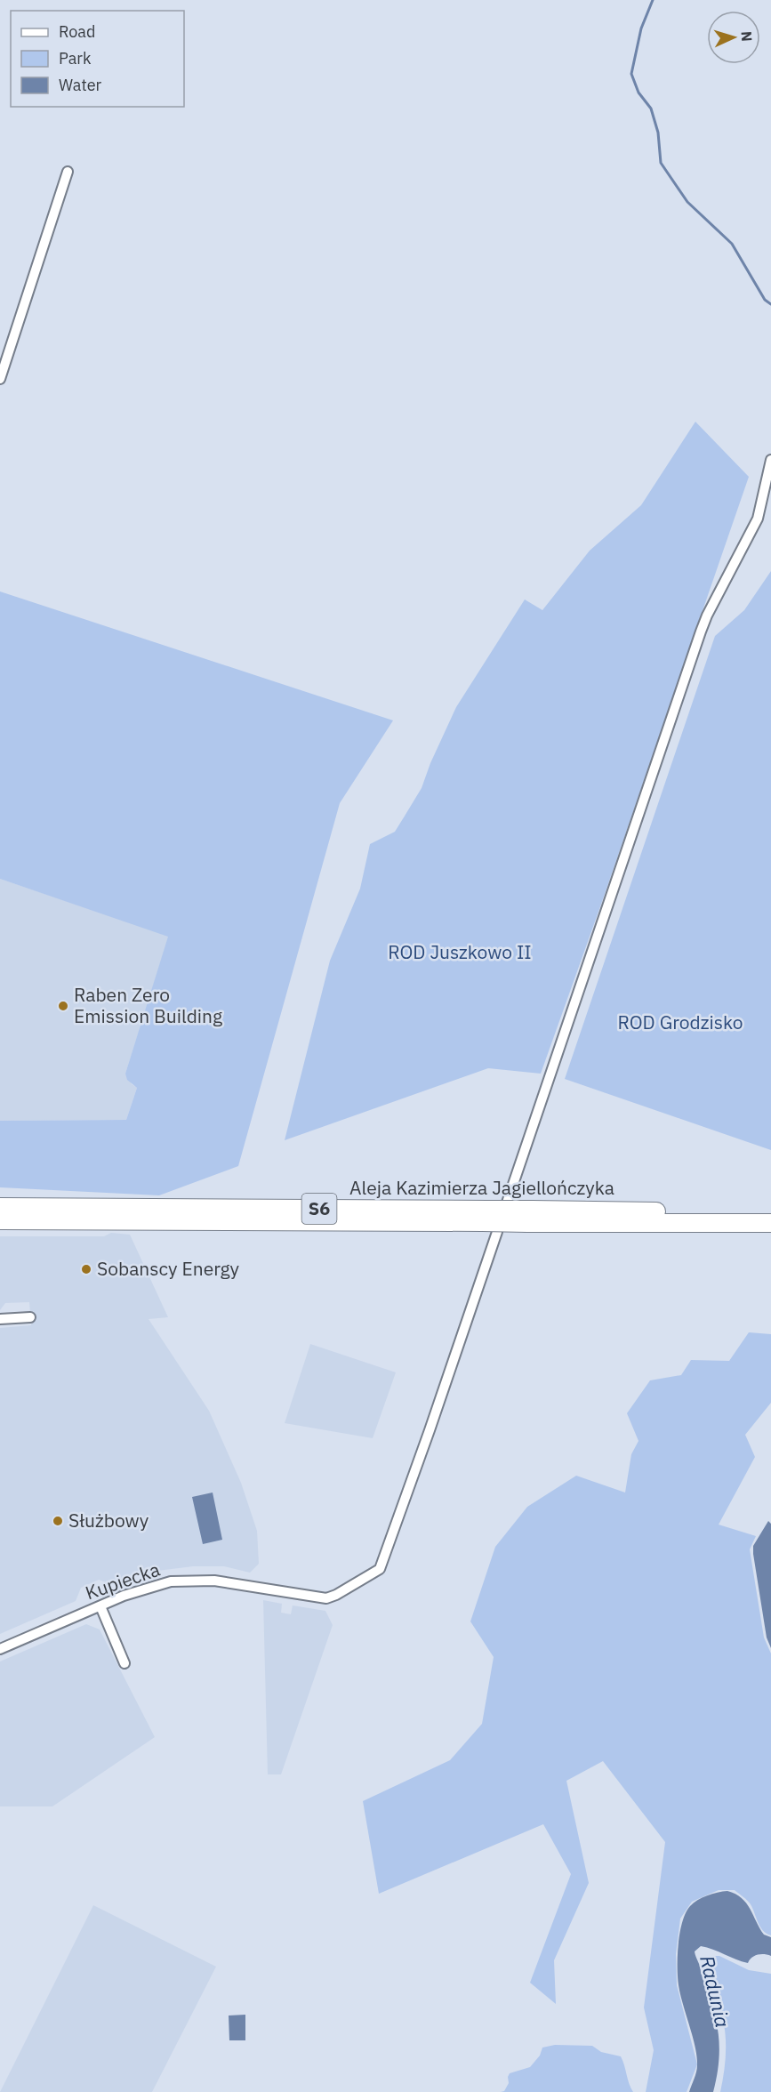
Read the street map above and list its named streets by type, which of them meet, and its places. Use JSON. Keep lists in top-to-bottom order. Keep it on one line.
{"streets":{"highway":["Aleja Kazimierza Jagiellończyka","S6"],"street":["Kupiecka"]},"crossings":[["Aleja Kazimierza Jagiellończyka","Kupiecka"]],"water":["Radunia"],"parks":["ROD Juszkowo II","ROD Grodzisko"],"places":["Raben Zero Emission Building","Sobanscy Energy","Służbowy"],"legend":["Road","Park","Water"],"north":"right"}
